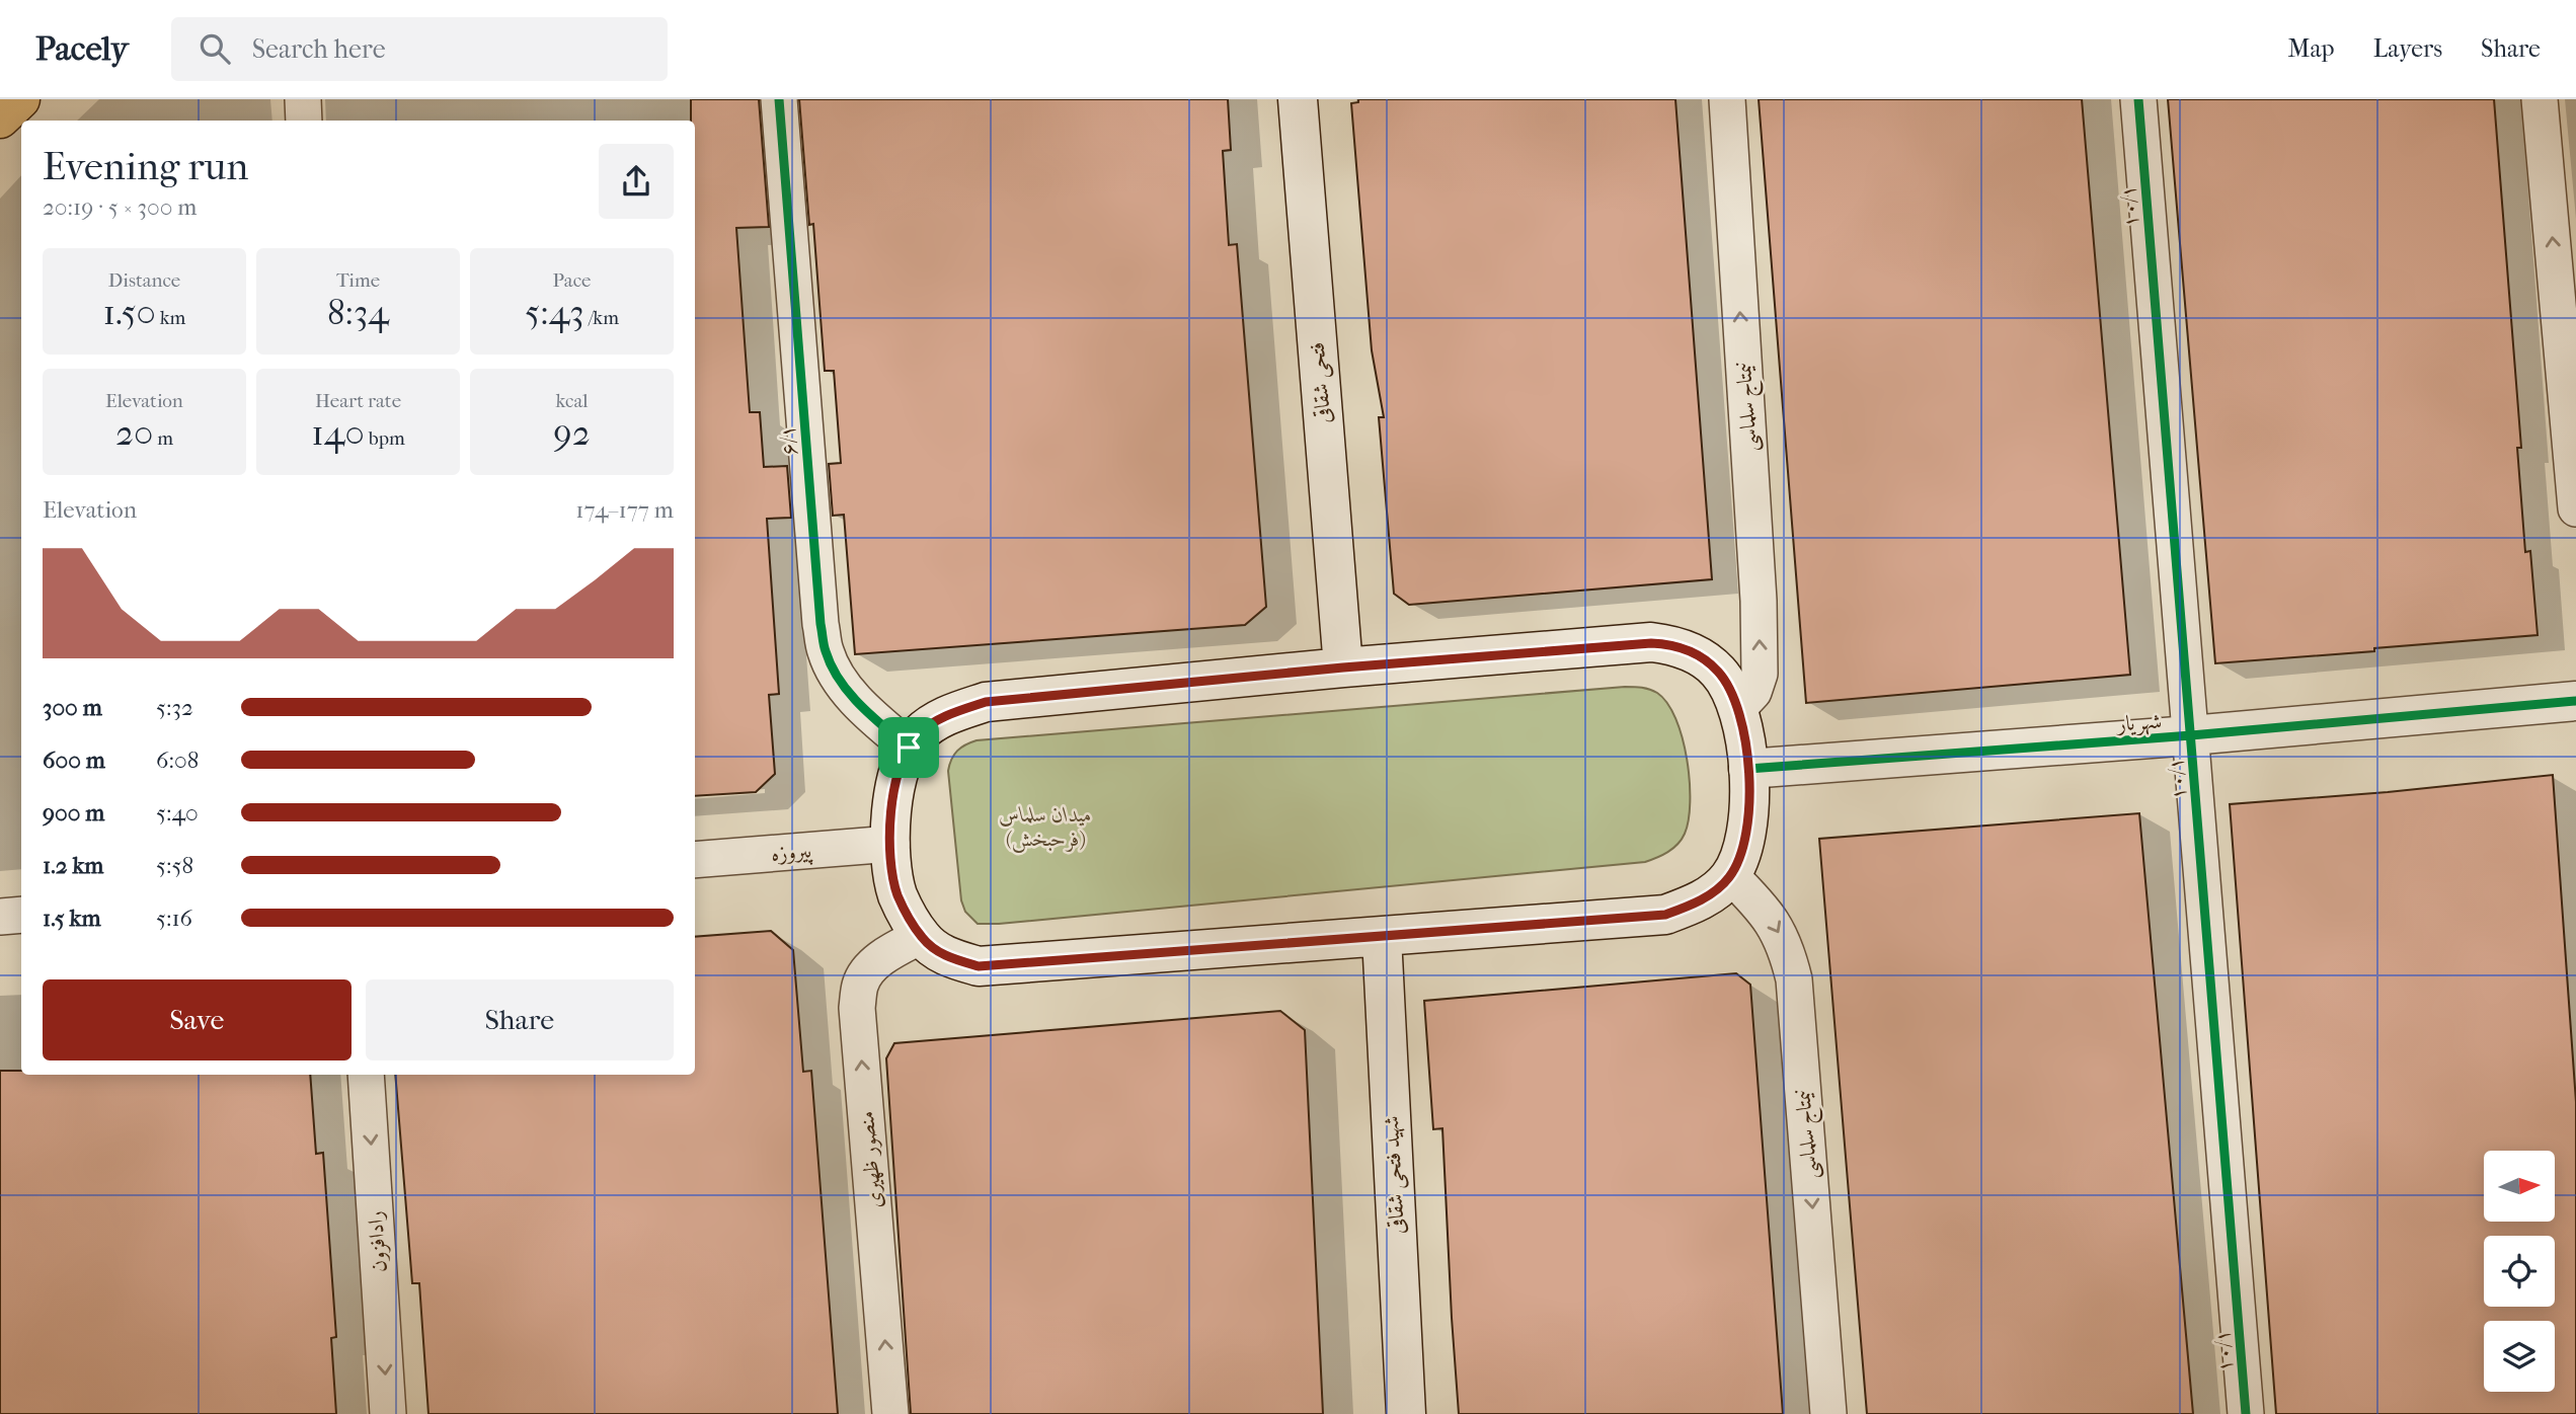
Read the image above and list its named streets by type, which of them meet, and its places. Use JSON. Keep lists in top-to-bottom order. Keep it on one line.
{"streets":{"main road":["فتحی شقاقی","شهریار","شهید فتحی شقاقی"],"street":["۱۰/۱","نیمتاج سلماسی","۶/۱","پیروزه","منصور ظهیری","رادافزون"]},"crossings":[["۱۰/۱","شهریار"]],"one_way":["منصور ظهیری","رادافزون"],"parks":["میدان سلماس (فرحبخش)"],"north":"right","page":{"header":"Pacely","search":"Search here","nav":["Map","Layers","Share"],"heading":["Evening run","20:19 · 5 × 300 m"],"stats":[["Distance","1.50 km"],["Time","8:34"],["Pace","5:43 /km"],["Elevation","20 m"],["Heart rate","140 bpm"],["kcal","92"]],"chart":["Elevation","174–177 m"],"list":[{"name":"300 m","note":"5:32"},{"name":"600 m","note":"6:08"},{"name":"900 m","note":"5:40"},{"name":"1.2 km","note":"5:58"},{"name":"1.5 km","note":"5:16"}],"buttons":["Save","Share"]}}
